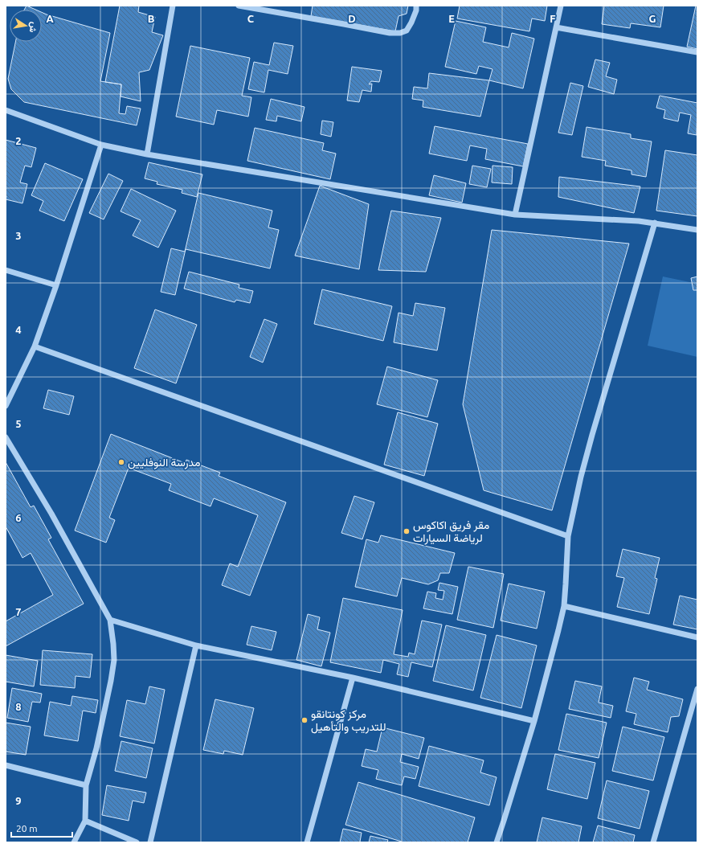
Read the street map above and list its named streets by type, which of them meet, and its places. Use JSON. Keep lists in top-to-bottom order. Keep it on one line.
{"places":["مدرسة النوفليين","مقر فريق اكاكوس لرياضة السيارات","مركز كونتانقو للتدريب والتأهيل"],"scale_bar":"20 m","north":"right","grid":{"columns":["A","B","C","D","E","F","G"],"rows":["2","3","4","5","6","7","8","9"]}}
